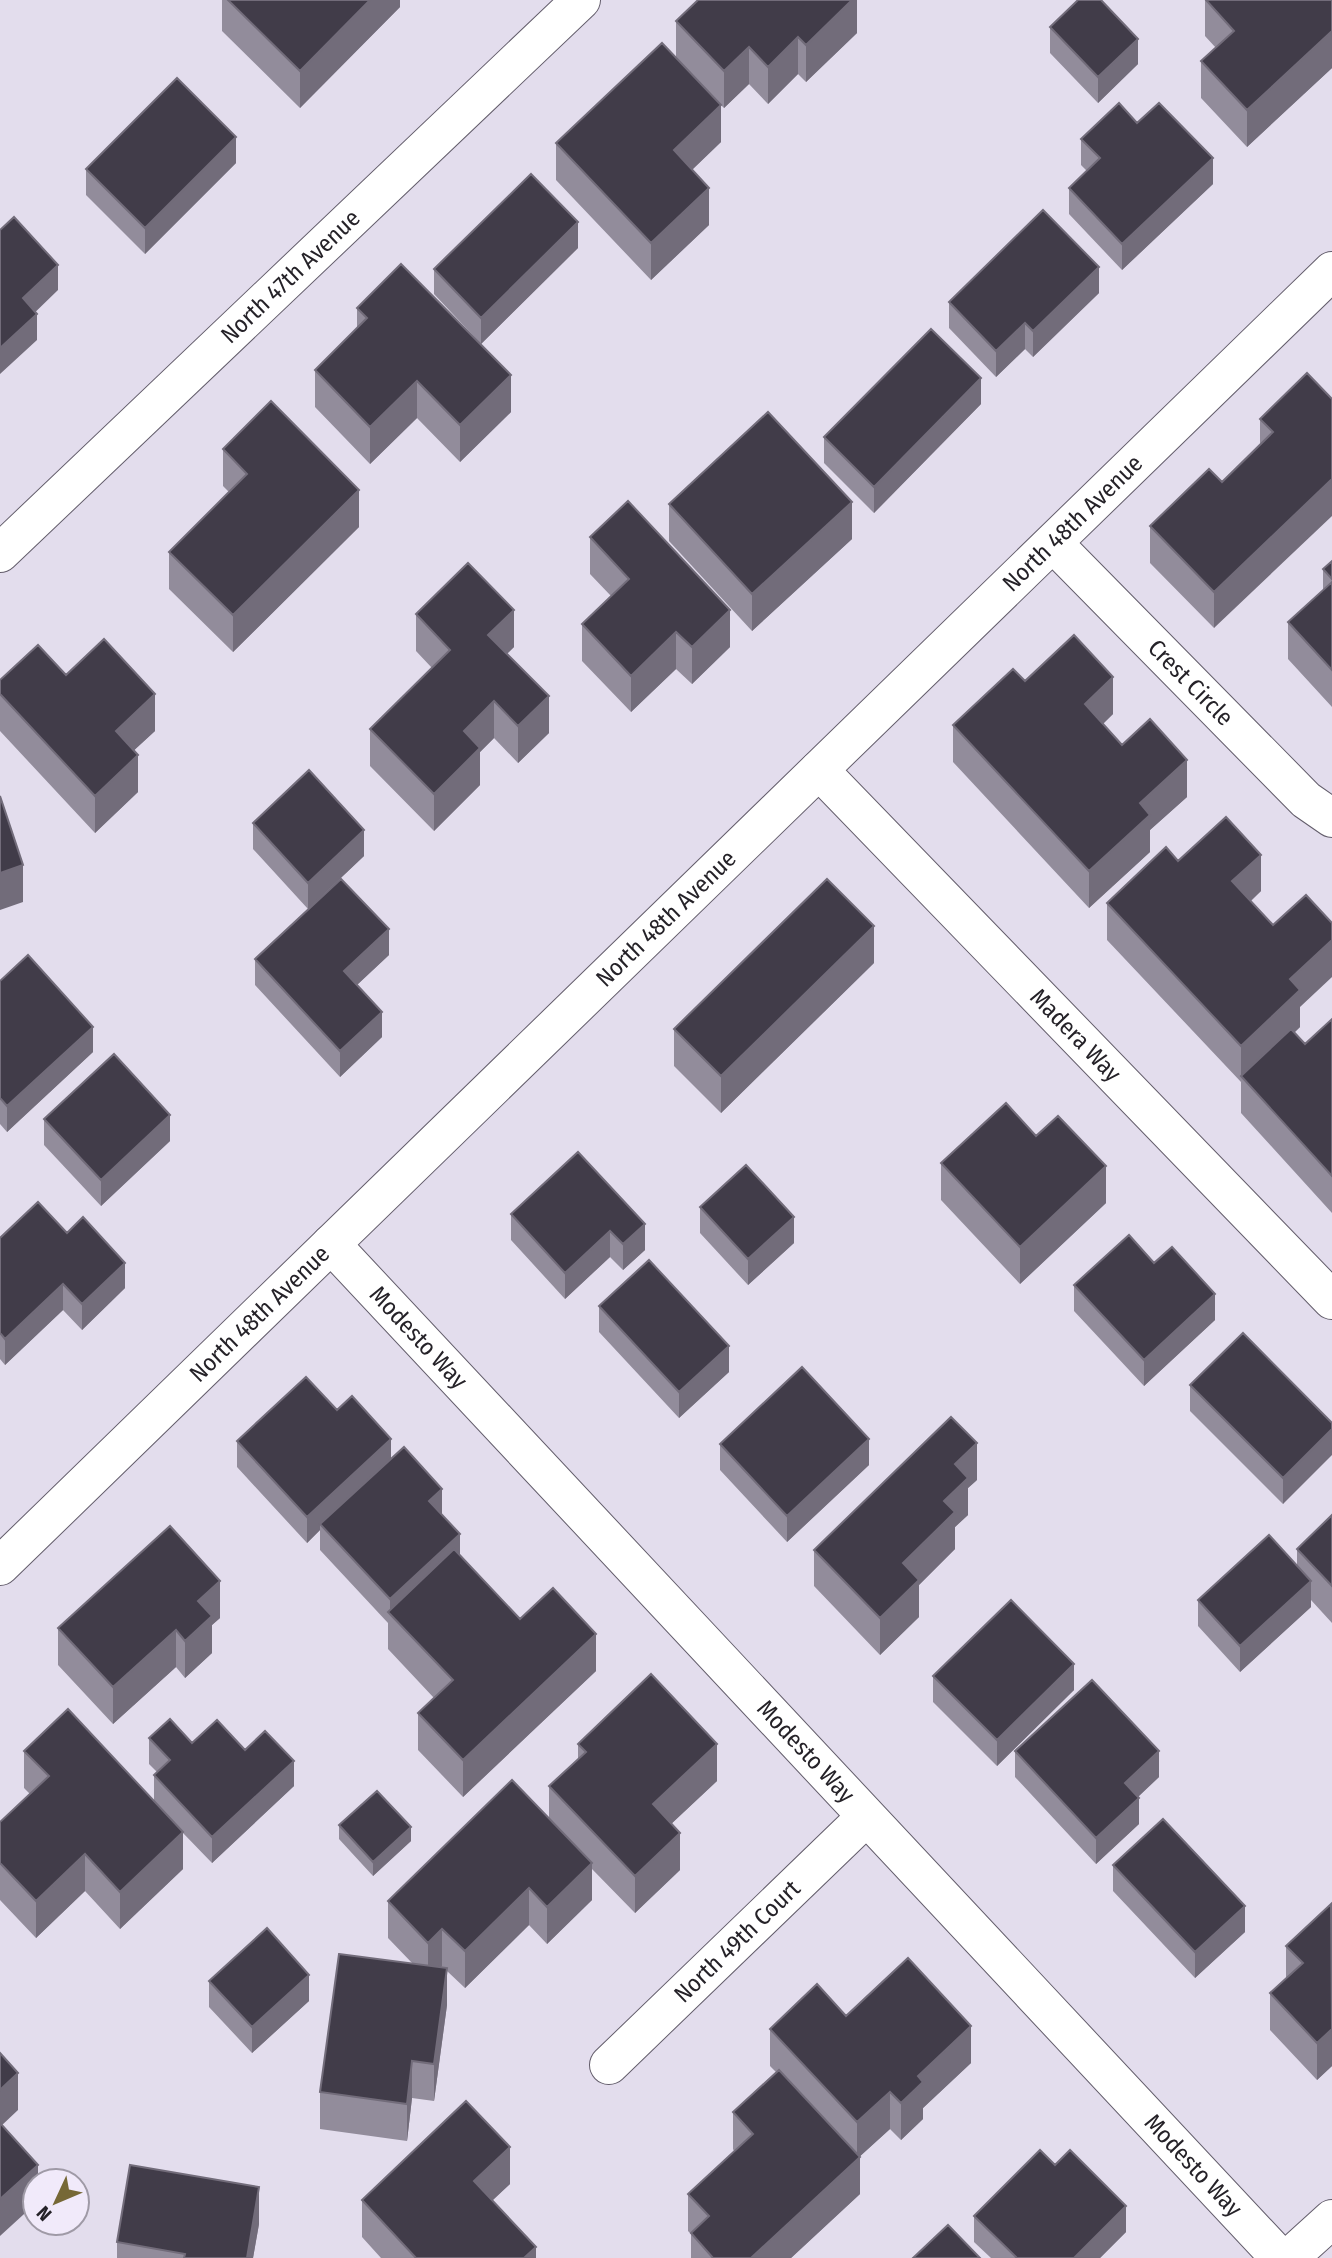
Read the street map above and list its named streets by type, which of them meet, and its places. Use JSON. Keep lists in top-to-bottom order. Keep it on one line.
{"streets":{"street":["North 47th Avenue","North 48th Avenue","Crest Circle","Madera Way","Modesto Way","North 49th Court"]},"crossings":[["North 48th Avenue","Crest Circle"],["North 48th Avenue","Madera Way"],["North 48th Avenue","Modesto Way"],["Modesto Way","North 49th Court"]],"north":"bottom left"}
